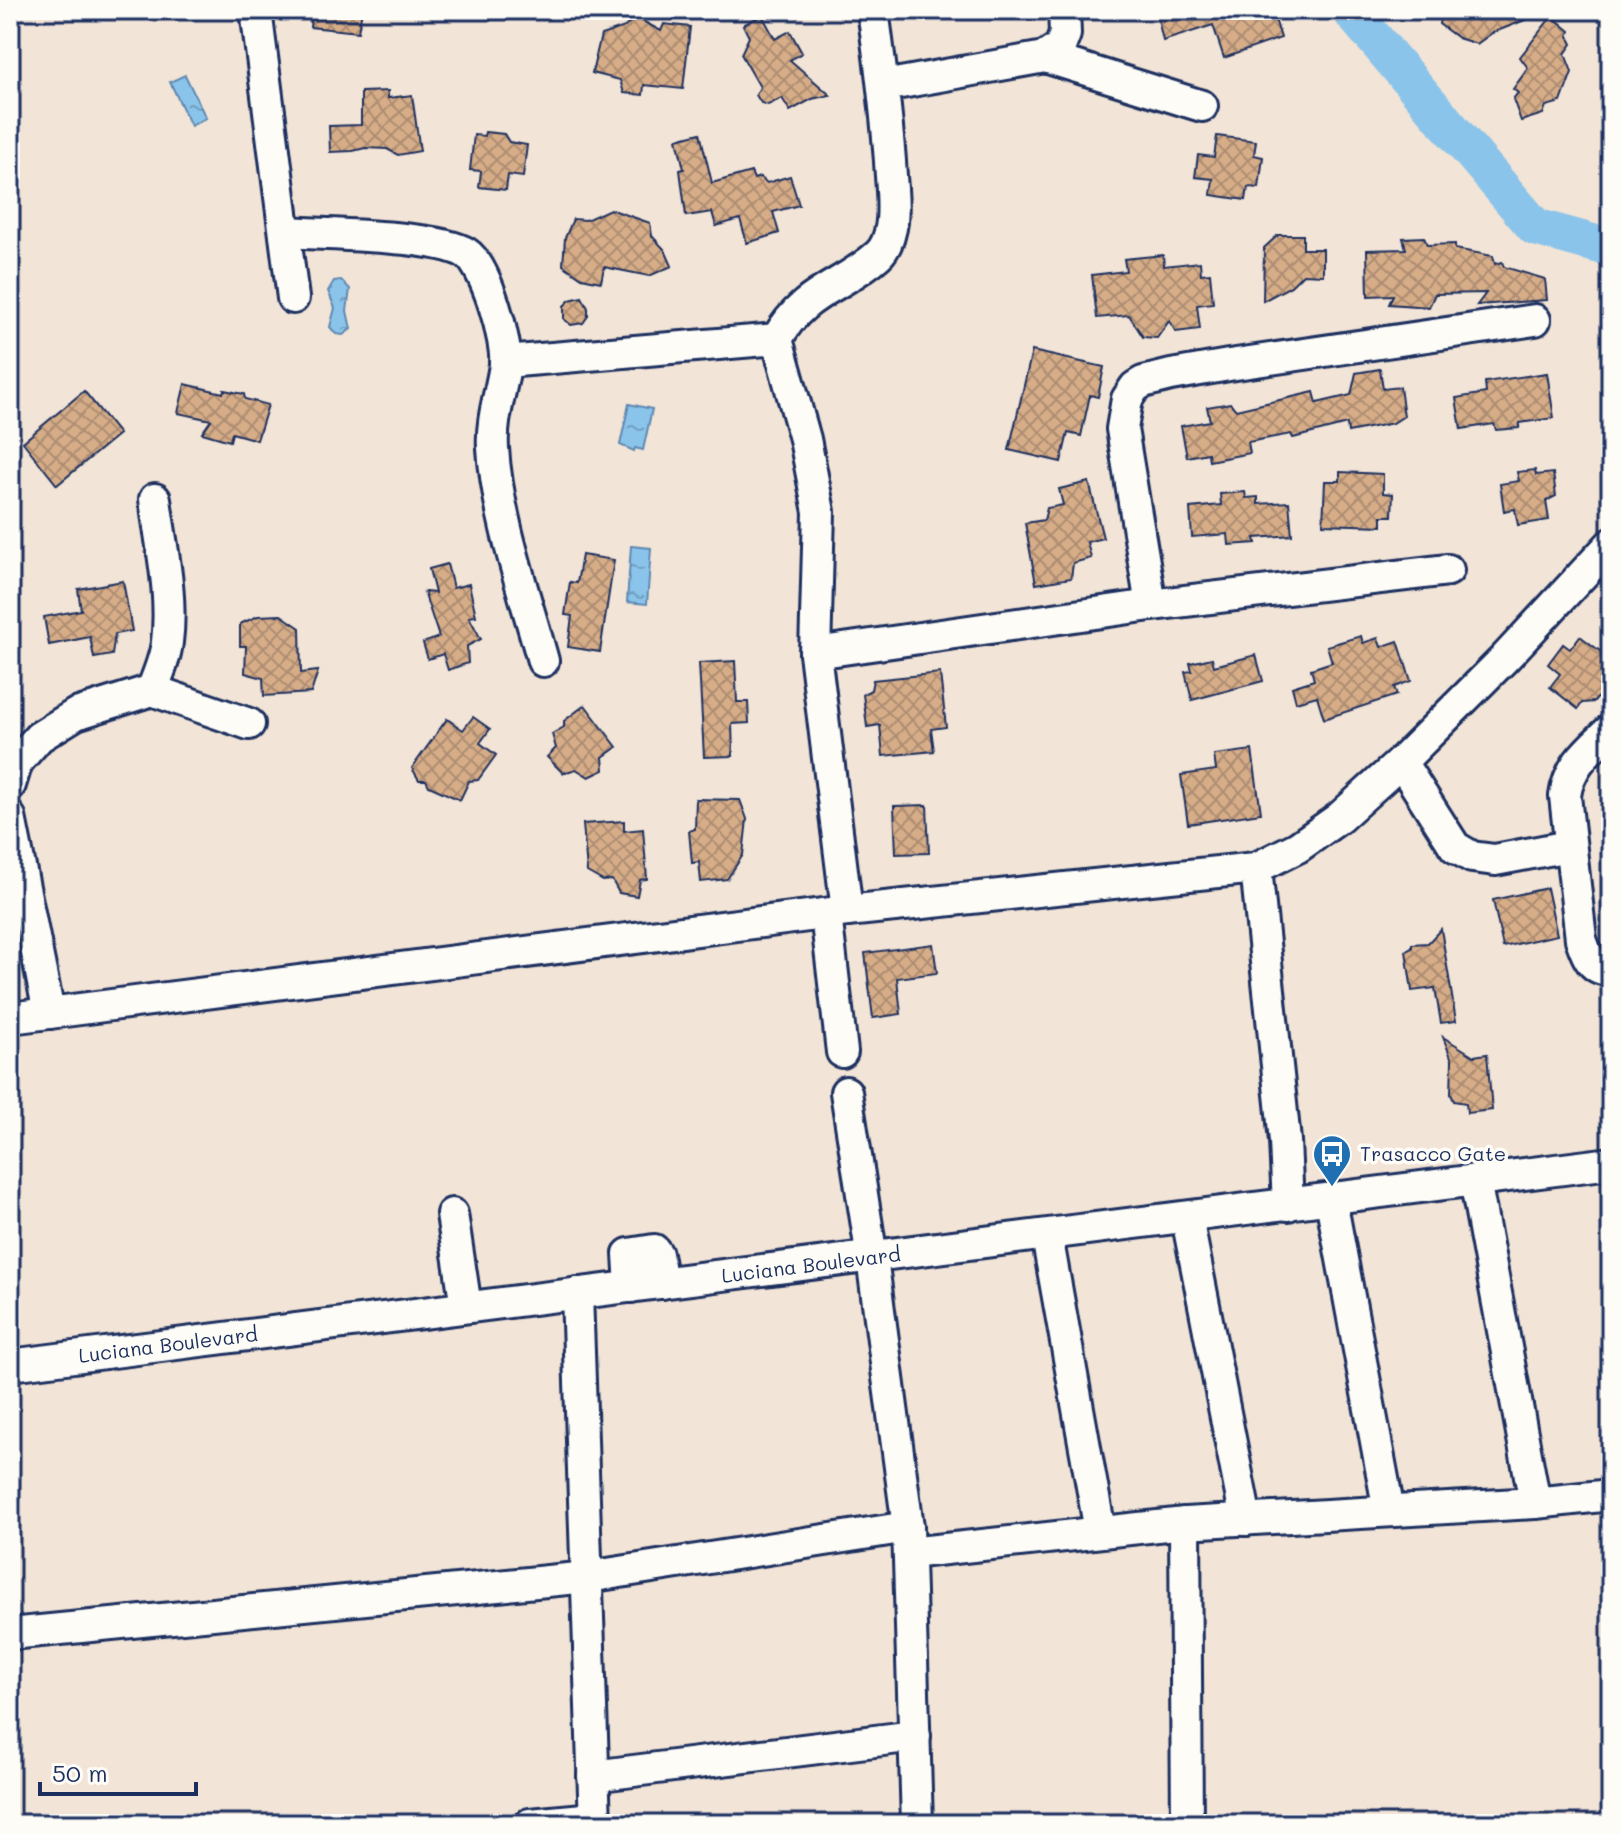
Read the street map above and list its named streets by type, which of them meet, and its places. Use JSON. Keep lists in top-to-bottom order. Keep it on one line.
{"streets":{"street":["Luciana Boulevard"]},"places":{"bus stop":["Trasacco Gate"]},"scale_bar":"50 m"}
